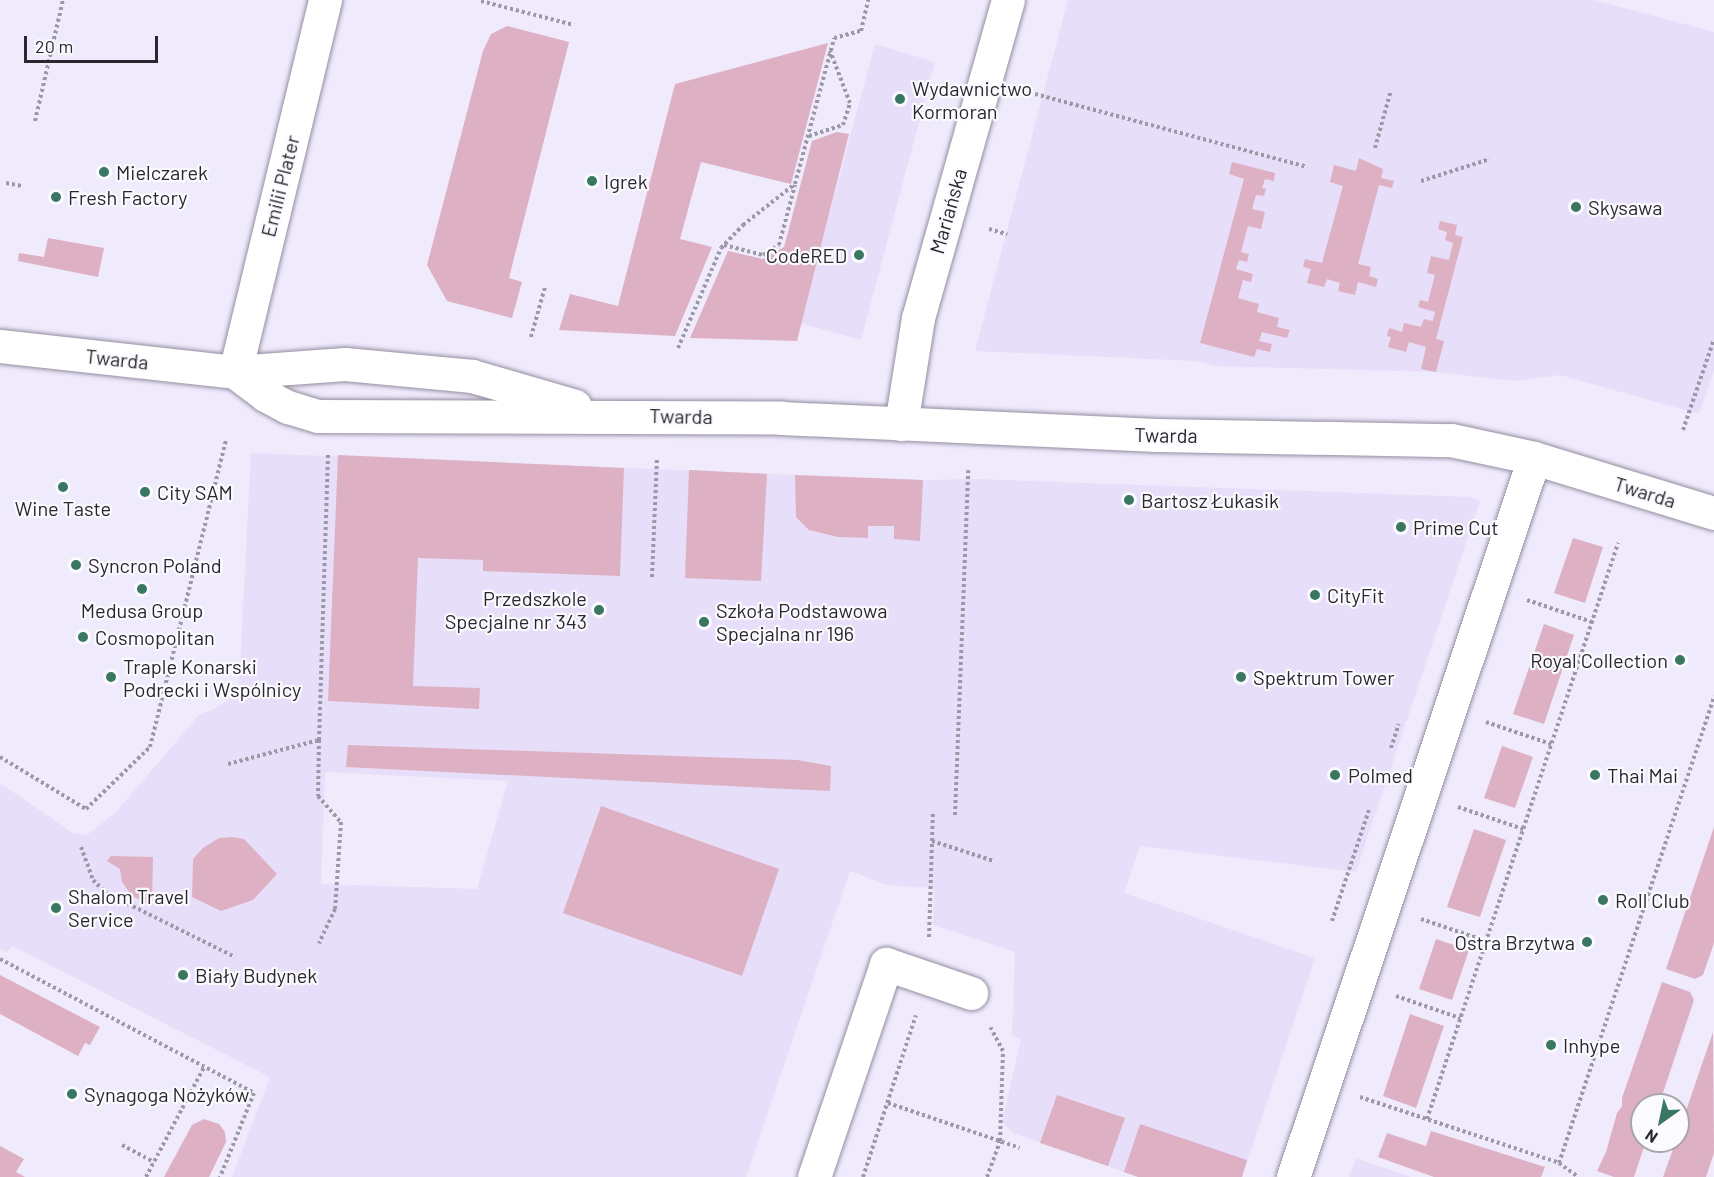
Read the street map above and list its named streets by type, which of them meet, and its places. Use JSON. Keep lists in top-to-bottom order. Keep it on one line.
{"streets":{"street":["Emilii Plater","Mariańska","Twarda"]},"crossings":[["Emilii Plater","Twarda"],["Mariańska","Twarda"]],"places":["Wydawnictwo Kormoran","Mielczarek","Igrek","Fresh Factory","Skysawa","CodeRED","Wine Taste","City SAM","Bartosz Łukasik","Prime Cut","Syncron Poland","Medusa Group","CityFit","Przedszkole Specjalne nr 343","Szkoła Podstawowa Specjalna nr 196","Cosmopolitan","Royal Collection","Traple Konarski Podrecki i Wspólnicy","Spektrum Tower","Polmed","Thai Mai","Roll Club","Shalom Travel Service","Ostra Brzytwa","Biały Budynek","Inhype","Synagoga Nożyków"],"scale_bar":"20 m","north":"bottom left"}
